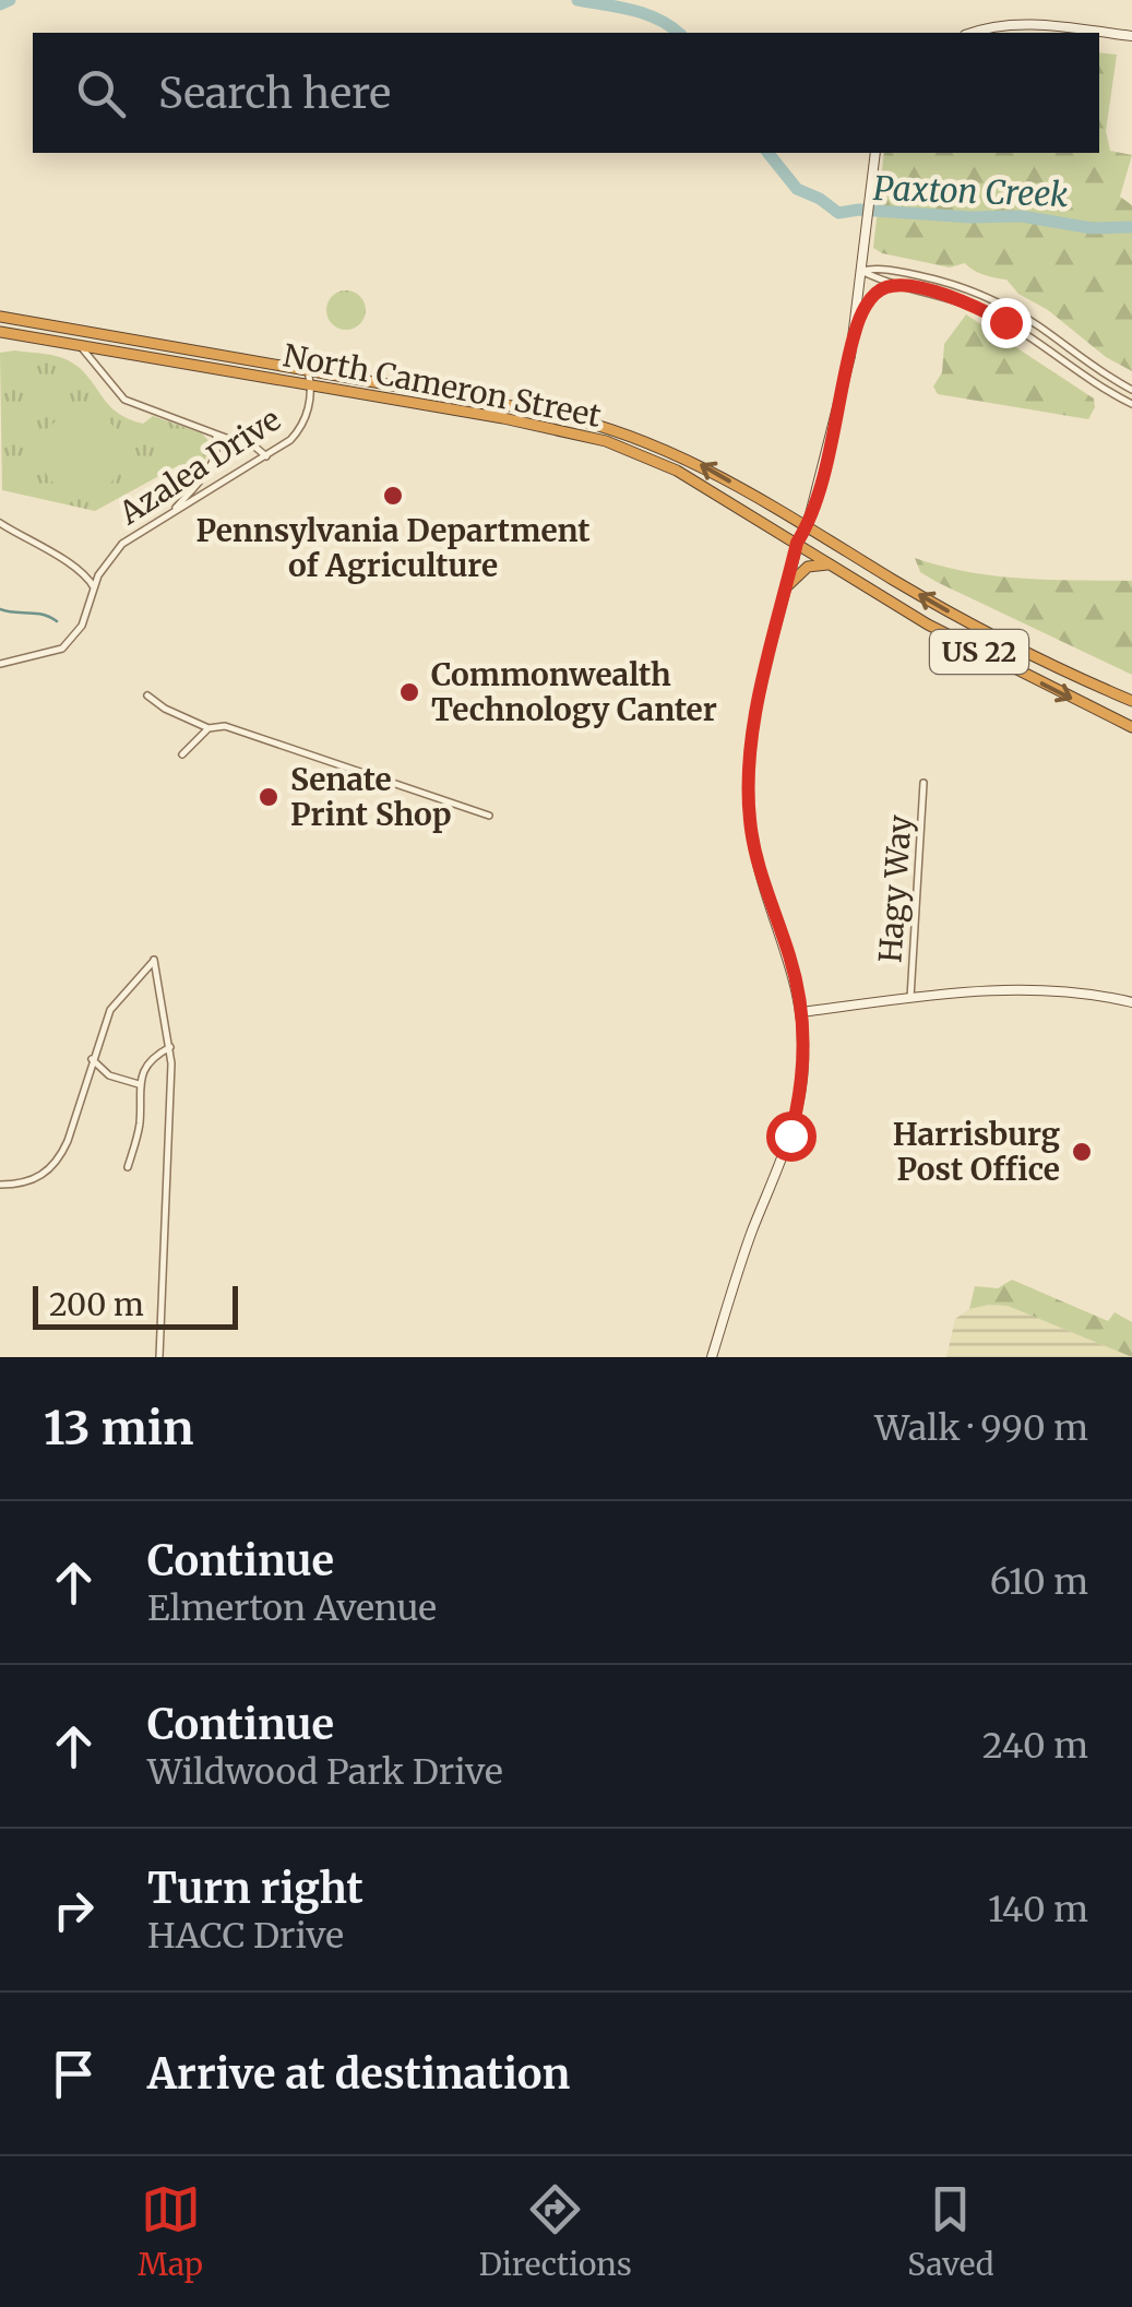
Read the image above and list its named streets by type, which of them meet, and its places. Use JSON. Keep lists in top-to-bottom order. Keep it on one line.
{"streets":{"highway":["North Cameron Street","US 22"],"street":["Azalea Drive","Hagy Way"]},"crossings":[["North Cameron Street","Azalea Drive"]],"water":["Paxton Creek"],"places":["Pennsylvania Department of Agriculture","Commonwealth Technology Canter","Senate Print Shop","Harrisburg Post Office"],"scale_bar":"200 m","page":{"search":"Search here","scale":"200 m","heading":["13 min","Walk · 990 m"],"list":[["Continue","Elmerton Avenue","610 m"],["Continue","Wildwood Park Drive","240 m"],["Turn right","HACC Drive","140 m"],"Arrive at destination"],"nav":["Map","Directions","Saved"]}}
